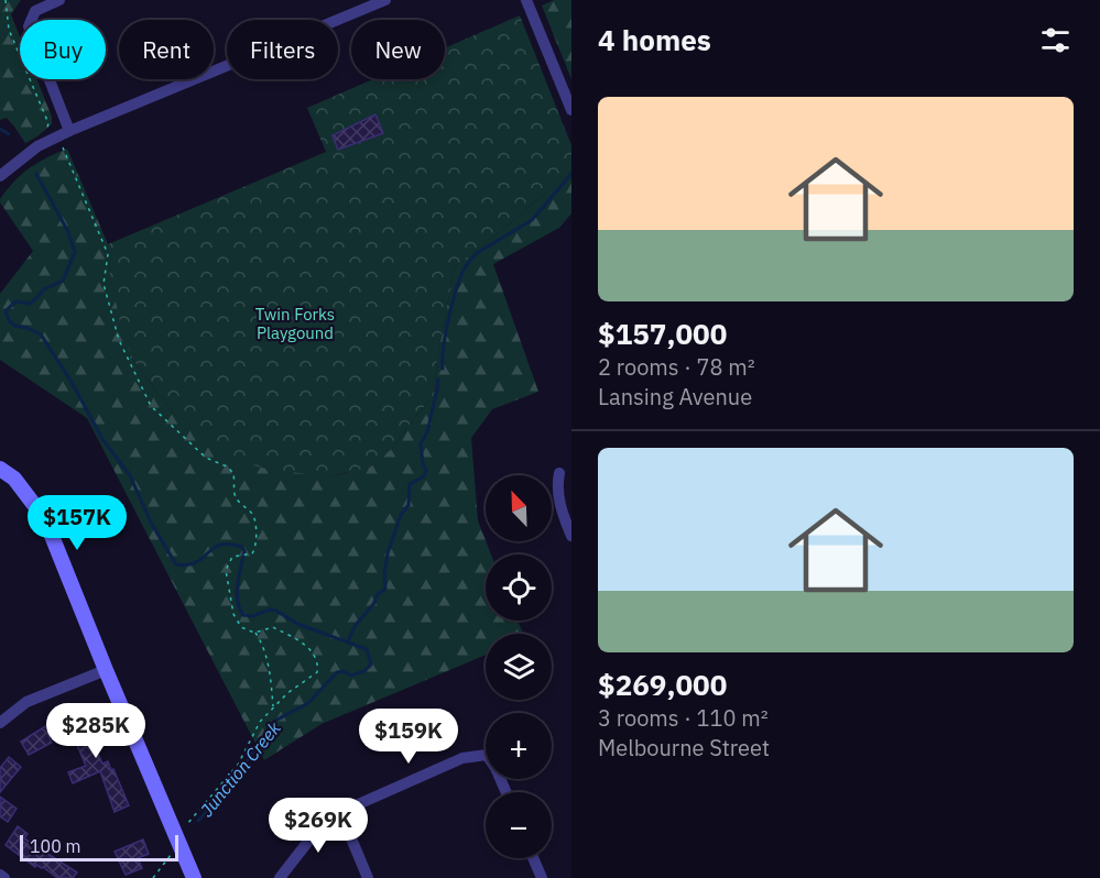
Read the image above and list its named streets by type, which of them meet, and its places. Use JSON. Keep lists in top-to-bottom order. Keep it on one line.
{"water":["Junction Creek"],"parks":["Twin Forks Playgound"],"scale_bar":"100 m","north":"top left","page":{"heading":"4 homes","chip":["Buy","Rent","Filters","New"],"list":[{"name":"$157,000","note":"2 rooms · 78 m² · Lansing Avenue"},{"name":"$269,000","note":"3 rooms · 110 m² · Melbourne Street"}],"map_buttons":["+","−"],"price":["$157K","$285K","$159K","$269K"],"scale":"100 m"}}
